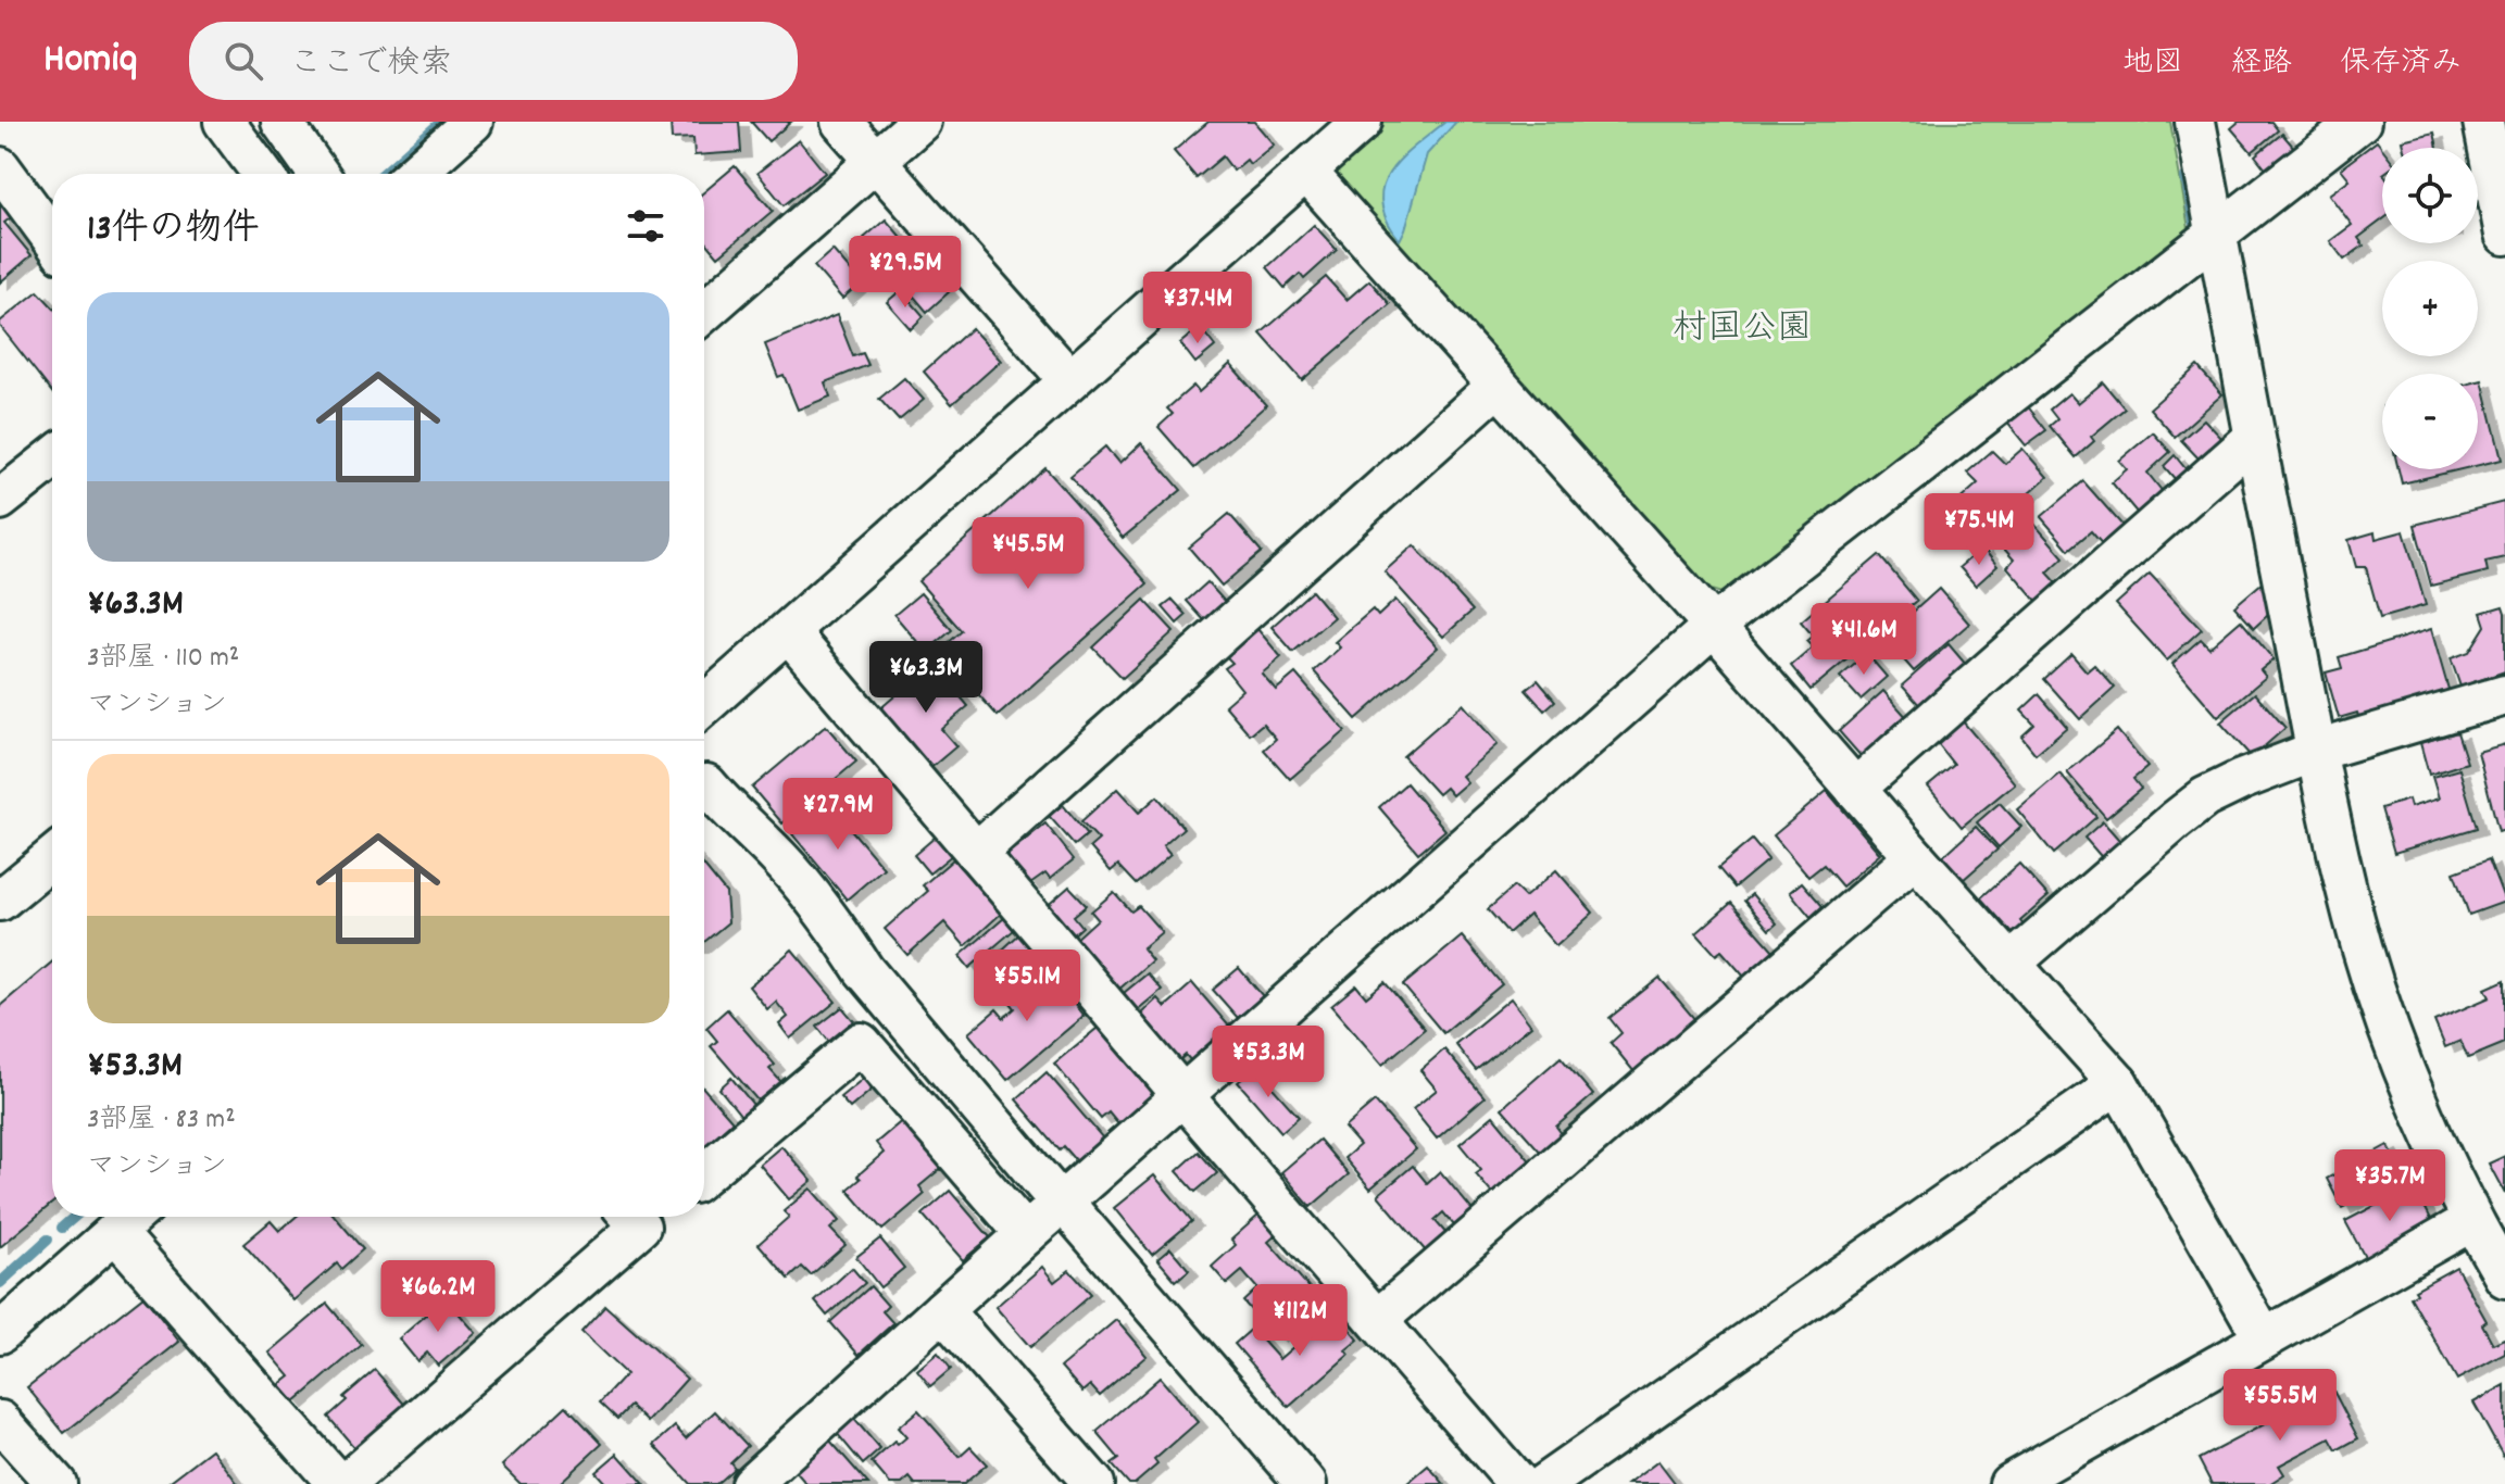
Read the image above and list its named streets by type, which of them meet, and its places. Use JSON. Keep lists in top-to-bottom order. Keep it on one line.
{"parks":["村国公園"],"page":{"header":"Homiq","search":"ここで検索","nav":["地図","経路","保存済み"],"map_buttons":["+","−"],"heading":"13件の物件","price":["¥29.5M","¥37.4M","¥75.4M","¥45.5M","¥41.6M","¥63.3M","¥27.9M","¥55.1M","¥53.3M","¥35.7M","¥66.2M","¥112M","¥55.5M"],"list":[{"name":"¥63.3M","note":"3部屋 · 110 m² · マンション"},{"name":"¥53.3M","note":"3部屋 · 83 m² · マンション"}]}}
